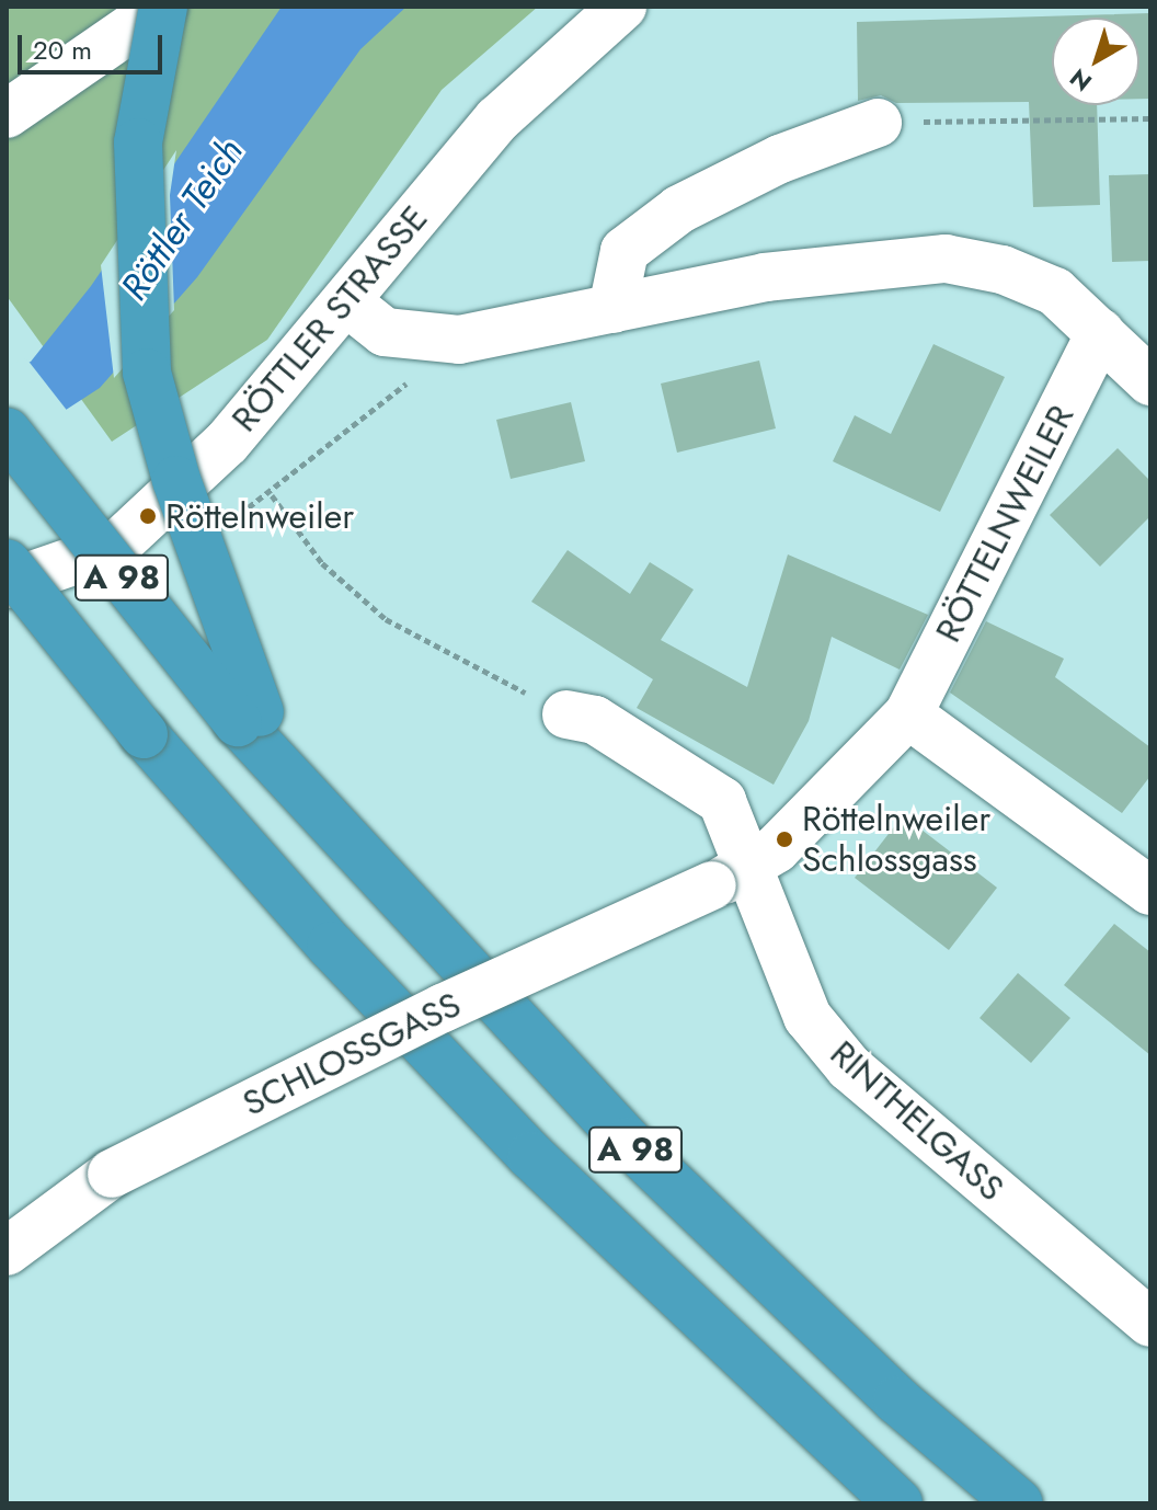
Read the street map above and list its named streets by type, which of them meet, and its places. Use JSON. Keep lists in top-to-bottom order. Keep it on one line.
{"streets":{"highway":["A 98"],"street":["RÖTTLER STRASSE","RÖTTELNWEILER","SCHLOSSGASS","RINTHELGASS"]},"crossings":[["RÖTTELNWEILER","SCHLOSSGASS"],["RÖTTELNWEILER","RINTHELGASS"],["SCHLOSSGASS","RINTHELGASS"]],"water":["Röttler Teich"],"places":["Röttelnweiler","Röttelnweiler Schlossgass"],"scale_bar":"20 m","north":"bottom left"}
